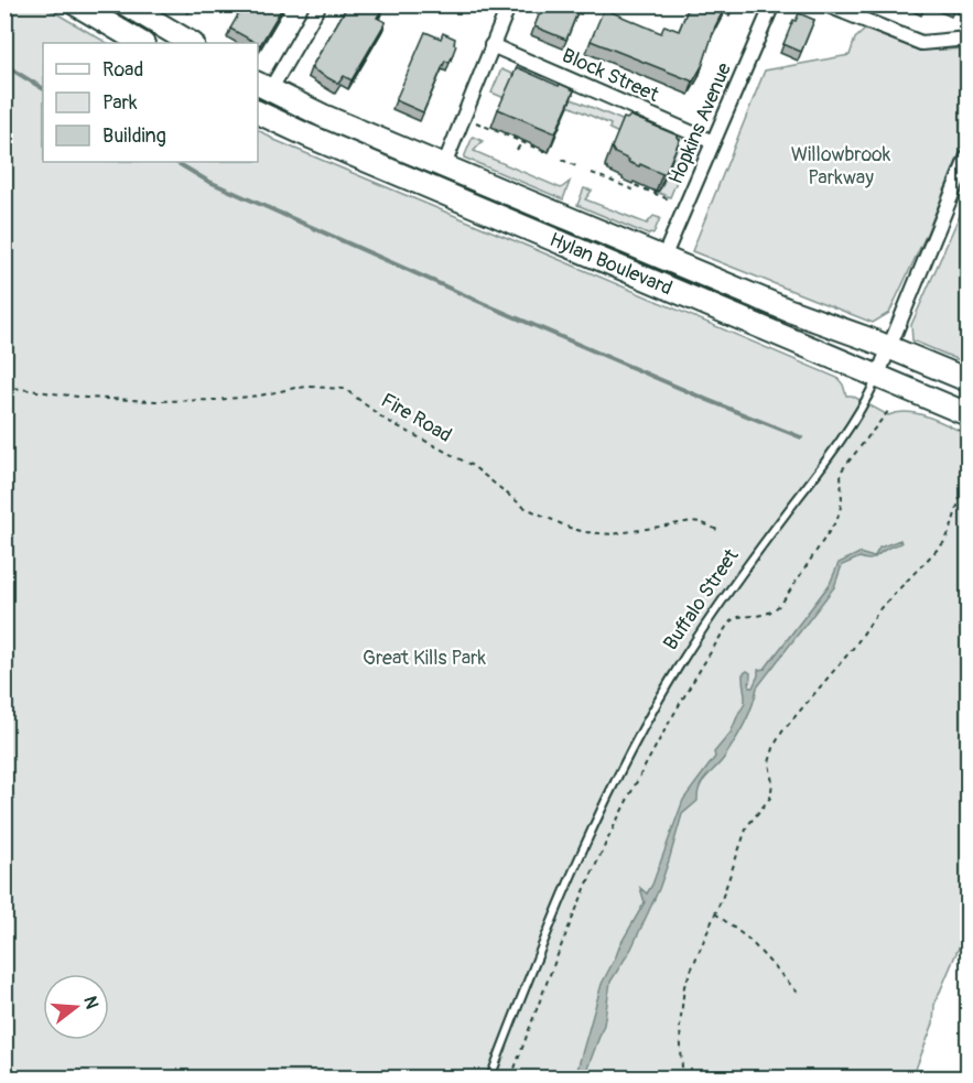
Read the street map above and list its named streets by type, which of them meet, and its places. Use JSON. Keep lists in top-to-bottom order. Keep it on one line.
{"streets":{"main road":["Hylan Boulevard"],"street":["Block Street","Hopkins Avenue","Buffalo Street"],"path":["Fire Road"]},"crossings":[["Block Street","Hopkins Avenue"],["Hopkins Avenue","Hylan Boulevard"],["Hylan Boulevard","Buffalo Street"]],"parks":["Willowbrook Parkway","Great Kills Park"],"legend":["Road","Park","Building"],"north":"right"}
